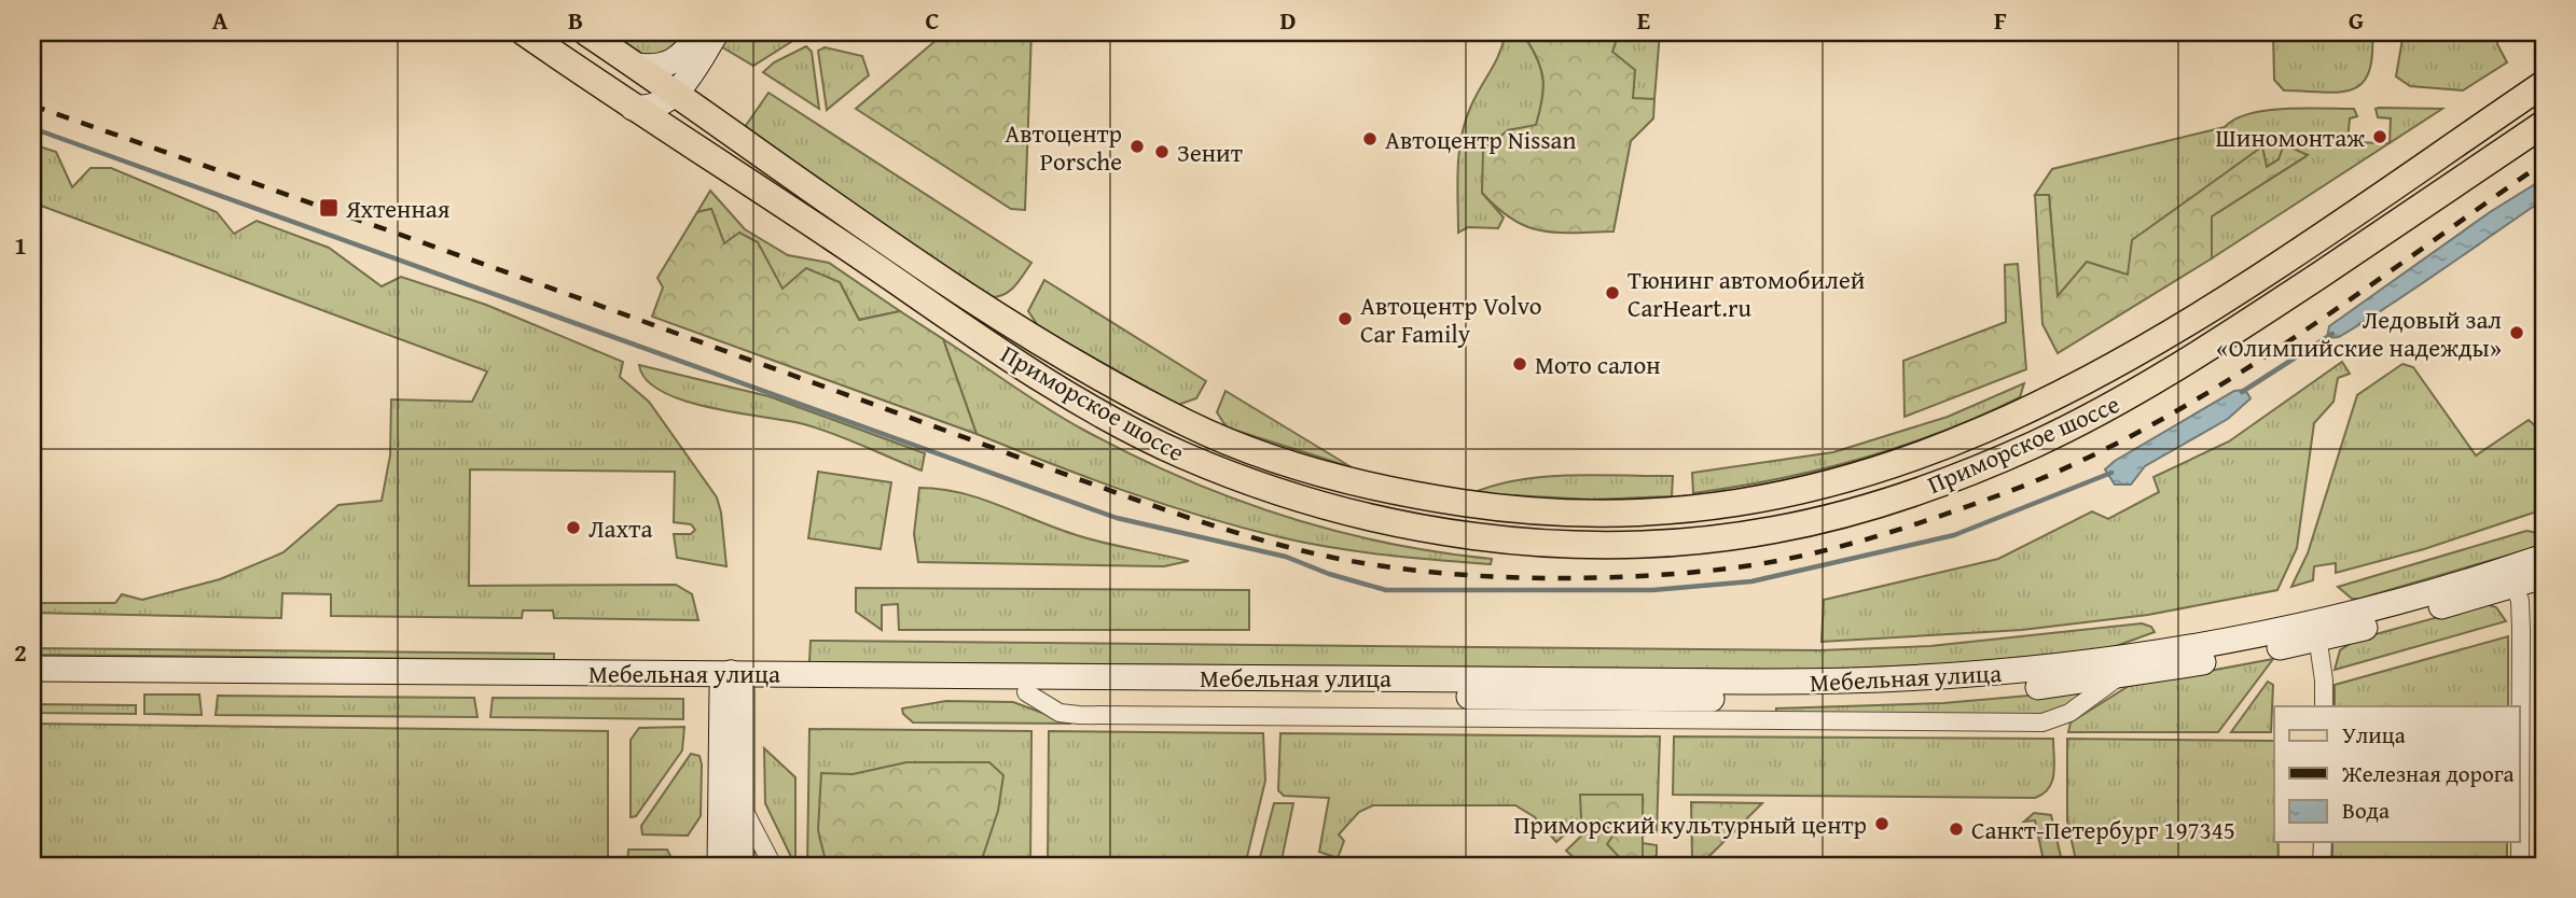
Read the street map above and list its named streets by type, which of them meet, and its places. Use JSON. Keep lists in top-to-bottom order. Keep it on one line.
{"streets":{"main road":["Приморское шоссе"],"street":["Мебельная улица"]},"places":{"other":["Шиномонтаж","Автоцентр Nissan","Автоцентр Porsche","Зенит","Тюнинг автомобилей CarHeart.ru","Автоцентр Volvo Car Family","Ледовый зал «Олимпийские надежды»","Мото салон","Лахта","Приморский культурный центр","Санкт-Петербург 197345"],"transit":["Яхтенная"]},"legend":["Улица","Железная дорога","Вода"],"grid":{"columns":["A","B","C","D","E","F","G"],"rows":["1","2"]}}
